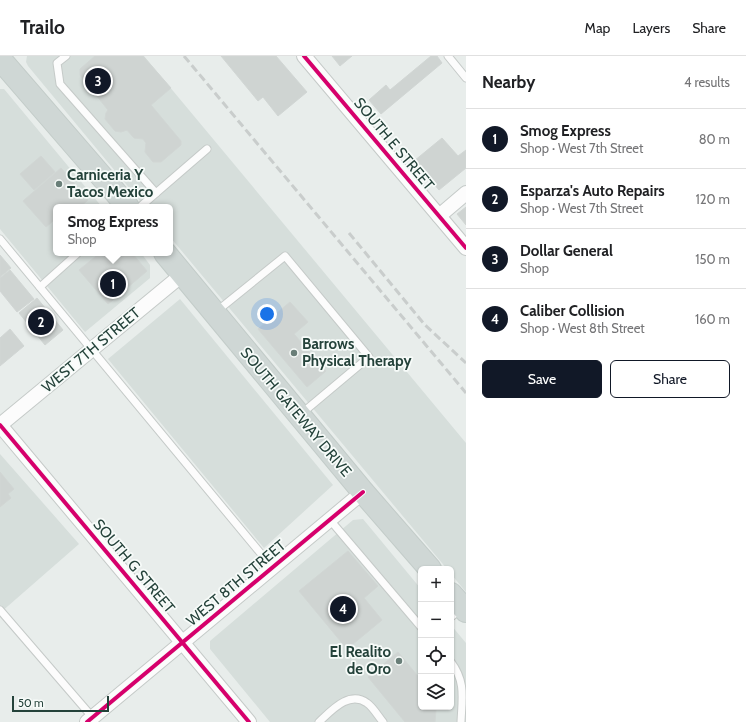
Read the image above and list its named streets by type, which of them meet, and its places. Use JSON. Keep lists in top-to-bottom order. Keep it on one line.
{"streets":{"main road":["SOUTH GATEWAY DRIVE"],"street":["SOUTH E STREET","WEST 7TH STREET","SOUTH G STREET","WEST 8TH STREET"]},"crossings":[["WEST 7TH STREET","SOUTH GATEWAY DRIVE"],["WEST 7TH STREET","SOUTH G STREET"],["SOUTH GATEWAY DRIVE","WEST 8TH STREET"],["SOUTH G STREET","WEST 8TH STREET"]],"places":["Carniceria Y Tacos Mexico","Barrows Physical Therapy","El Realito de Oro"],"scale_bar":"50 m","page":{"header":"Trailo","nav":["Map","Layers","Share"],"heading":["Nearby","4 results"],"pins":["3","1","2","4"],"list":[{"mark":"1","name":"Smog Express","note":"Shop · West 7th Street","value":"80 m"},{"mark":"2","name":"Esparza's Auto Repairs","note":"Shop · West 7th Street","value":"120 m"},{"mark":"3","name":"Dollar General","note":"Shop","value":"150 m"},{"mark":"4","name":"Caliber Collision","note":"Shop · West 8th Street","value":"160 m"}],"popup":["Smog Express","Shop"],"buttons":["Save","Share"],"map_buttons":["+","−"],"scale":"50 m"}}
